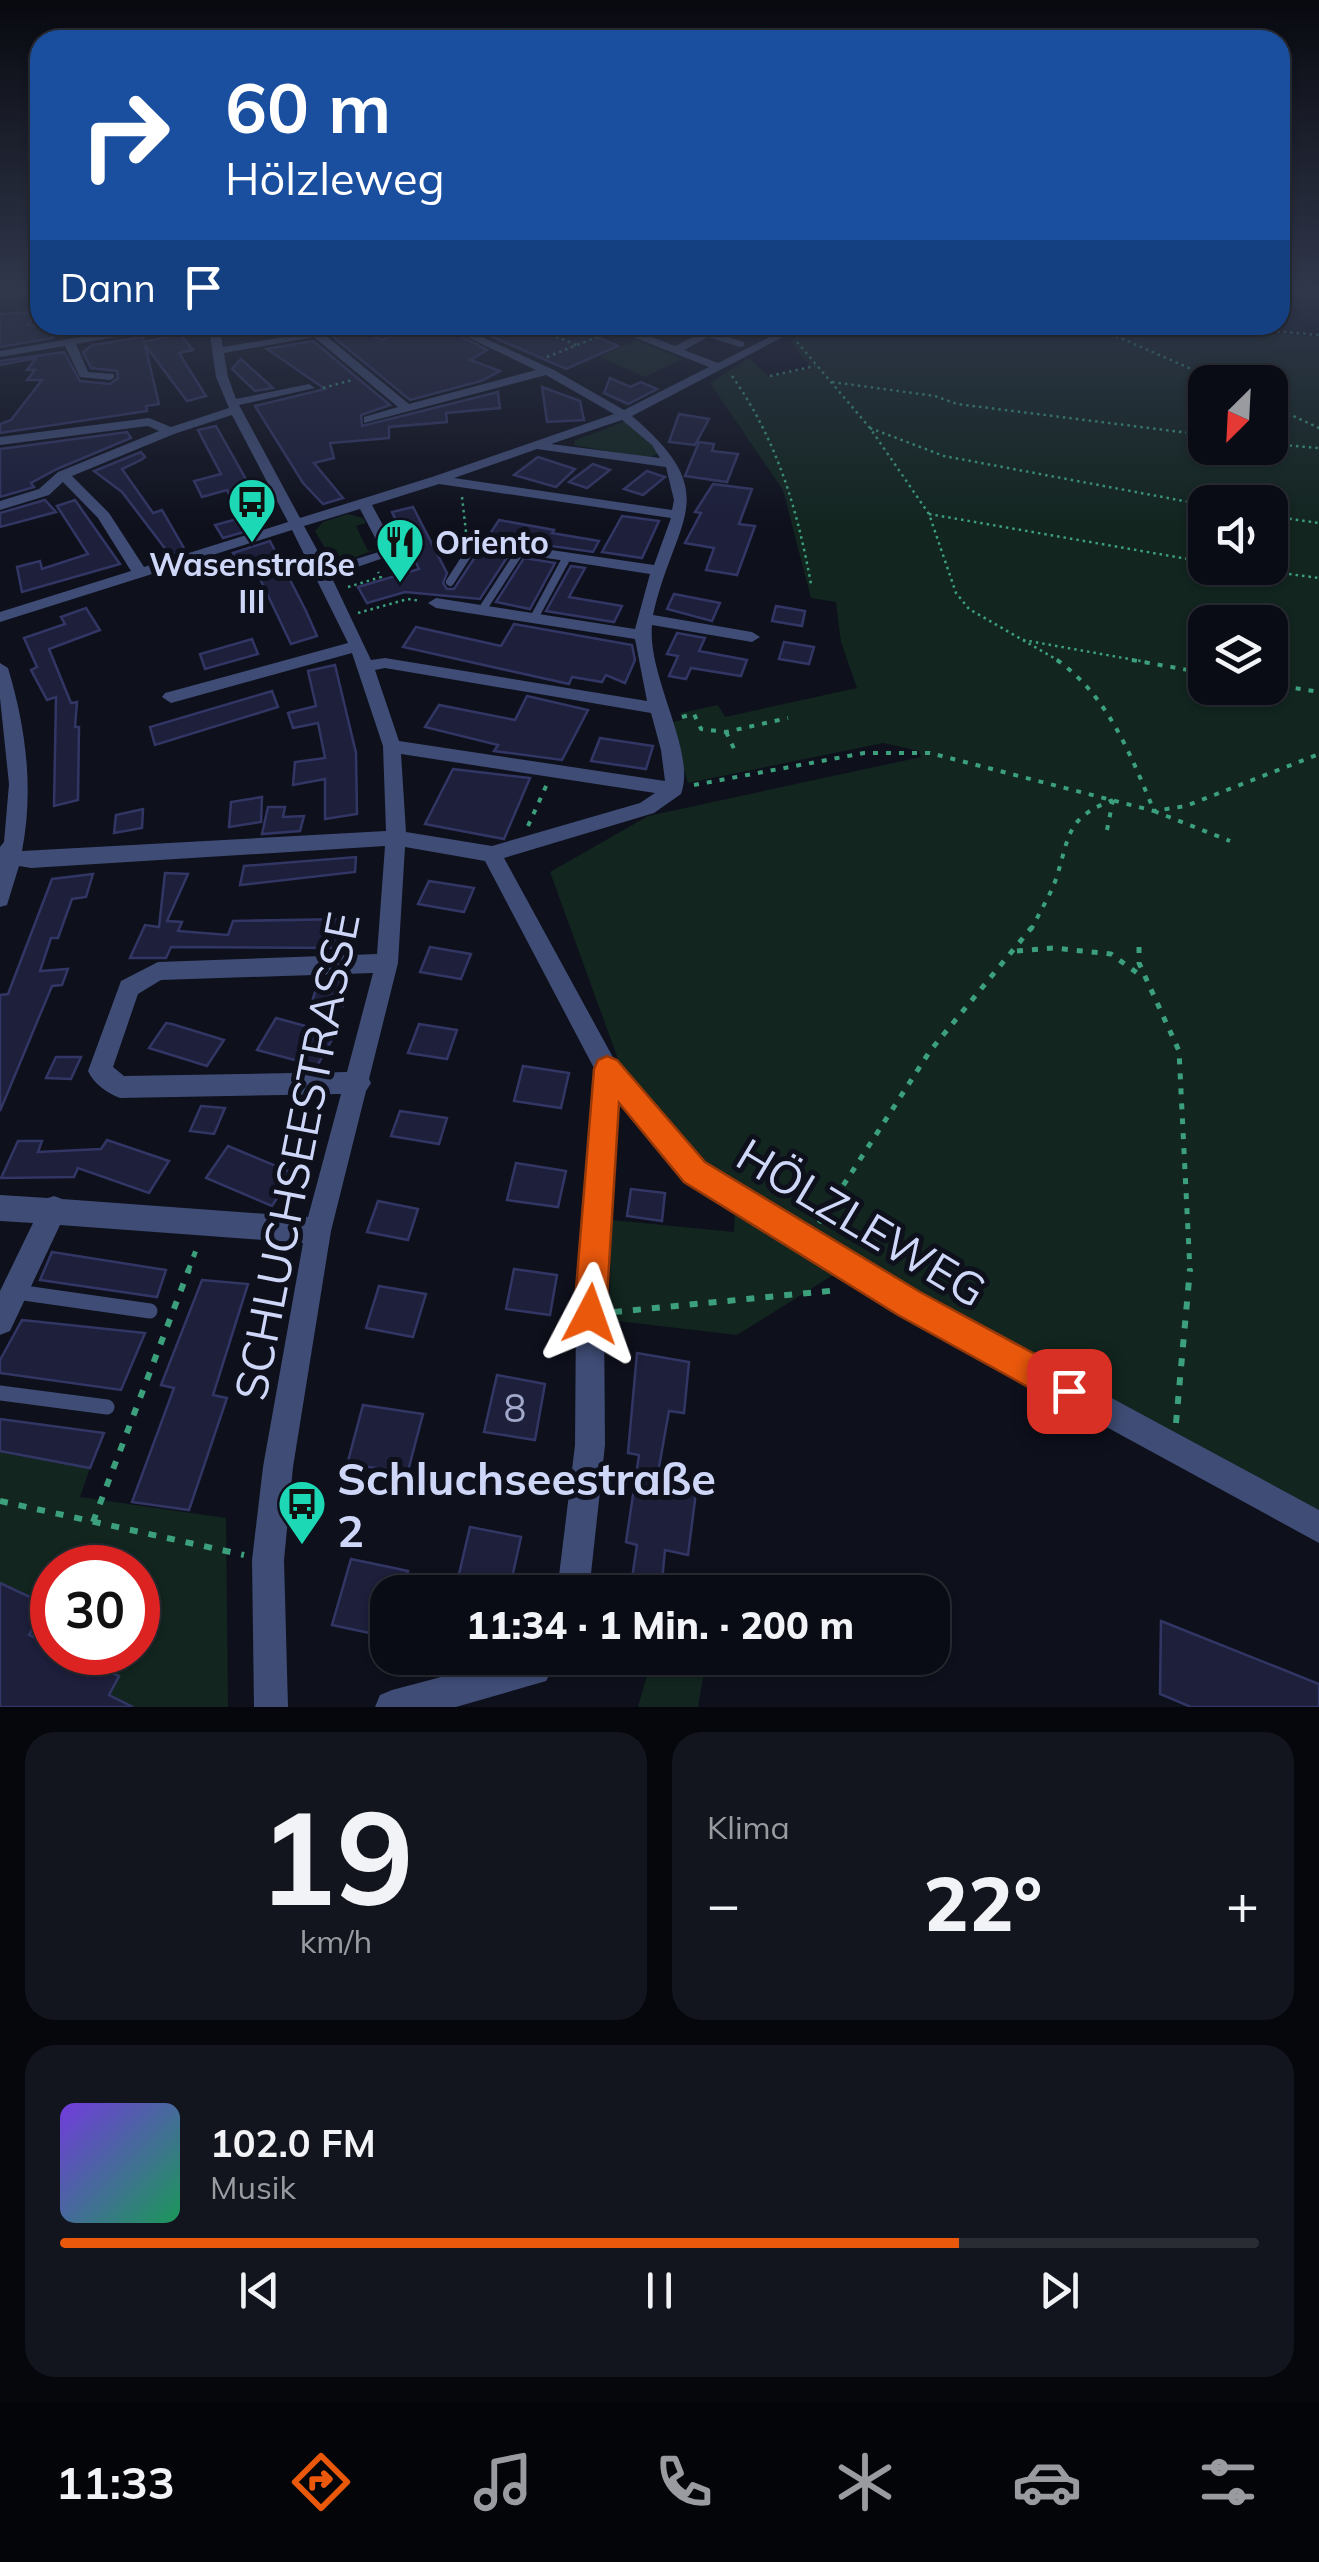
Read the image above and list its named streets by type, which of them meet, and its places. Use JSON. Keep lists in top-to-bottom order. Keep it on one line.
{"streets":{"street":["SCHLUCHSEESTRASSE","HÖLZLEWEG"]},"places":{"bus stop":["Wasenstraße III","Schluchseestraße 2"],"restaurant":["Oriento"]},"house_numbers":["8"],"north":"bottom left","page":{"turn":["60 m","Hölzleweg"],"then":"Dann","limit":"30","trip":"11:34 · 1 Min. · 200 m","tile":[["19","km/h"],"Klima"],"heat":["−","22°","+"],"song":["102.0 FM","Musik"],"tabs":"11:33"}}
